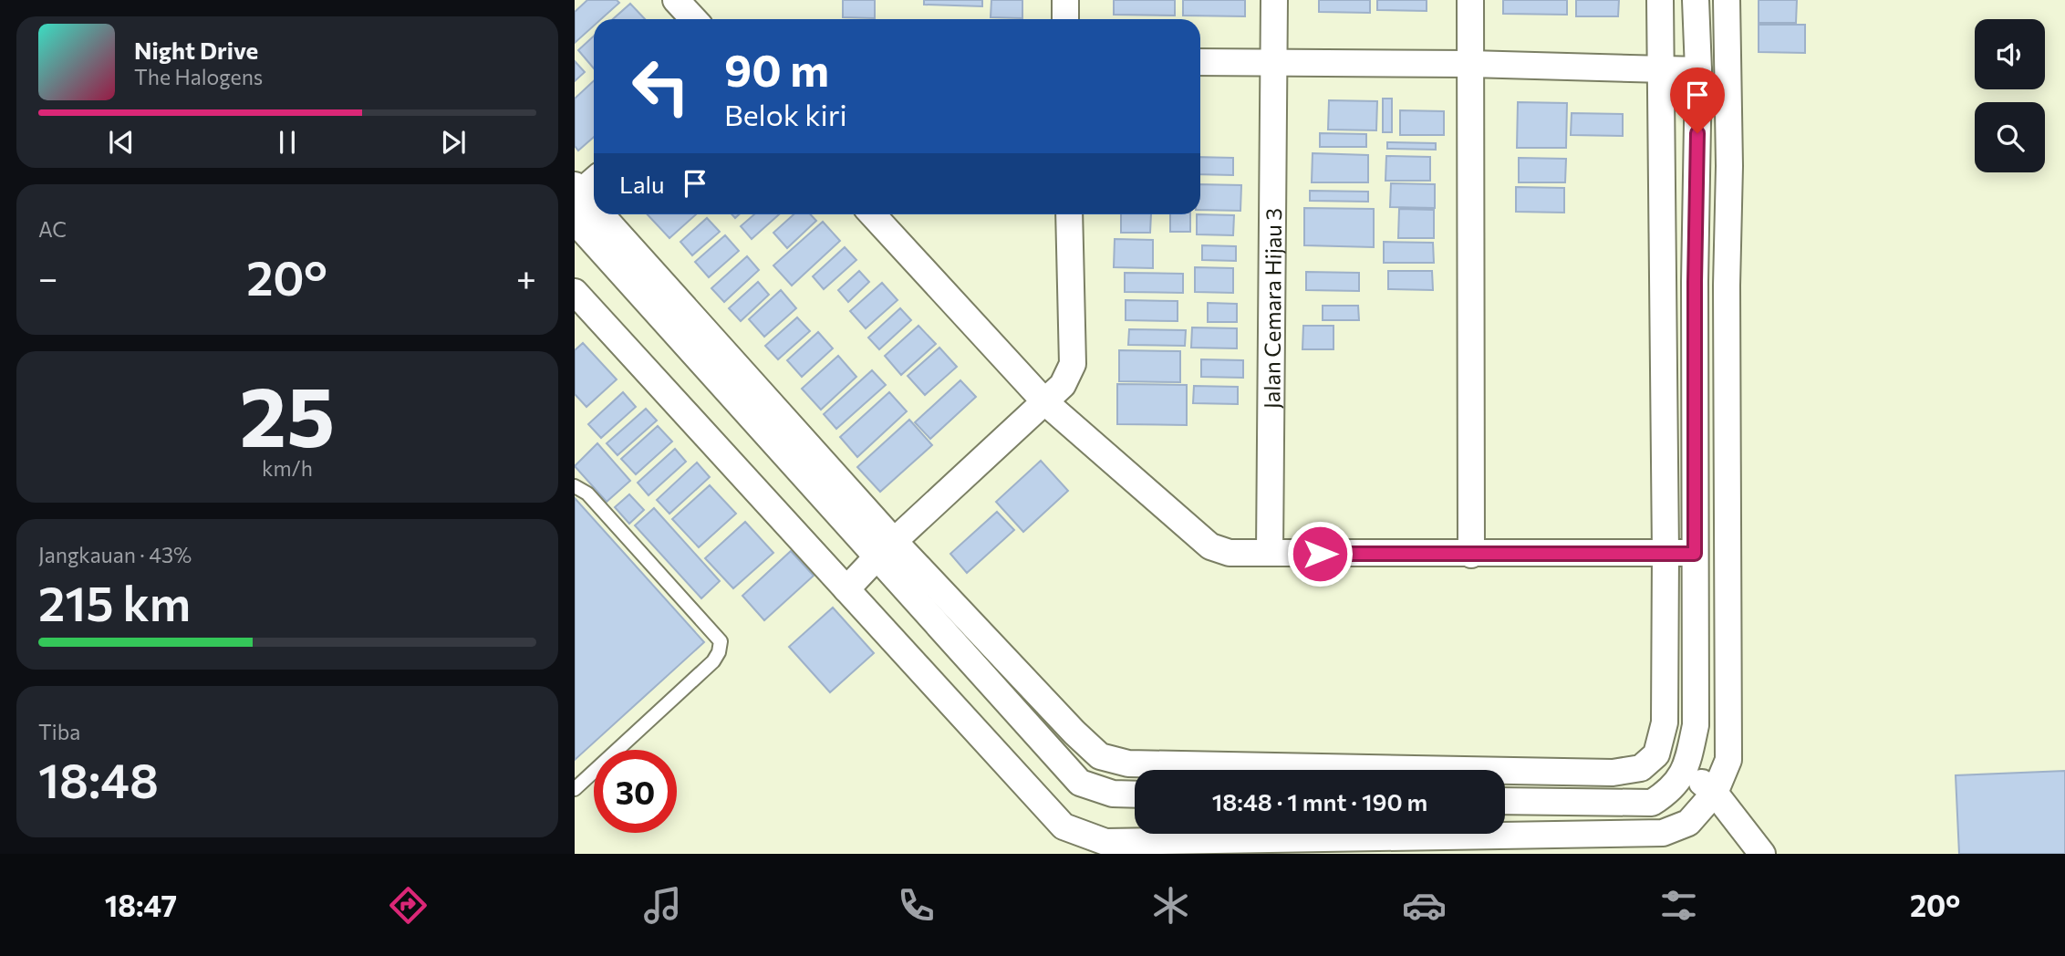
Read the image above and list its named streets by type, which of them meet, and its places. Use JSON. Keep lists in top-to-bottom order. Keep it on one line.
{"streets":{"street":["Jalan Cemara Hijau 3"]},"page":{"turn":["90 m","Belok kiri"],"song":["Night Drive","The Halogens"],"then":"Lalu","tile":["AC",["25","km/h"],["Jangkauan · 43%","215 km"],["Tiba","18:48"]],"heat":["−","20°","+"],"limit":"30","trip":"18:48 · 1 mnt · 190 m","tabs":["18:47","20°"]}}
